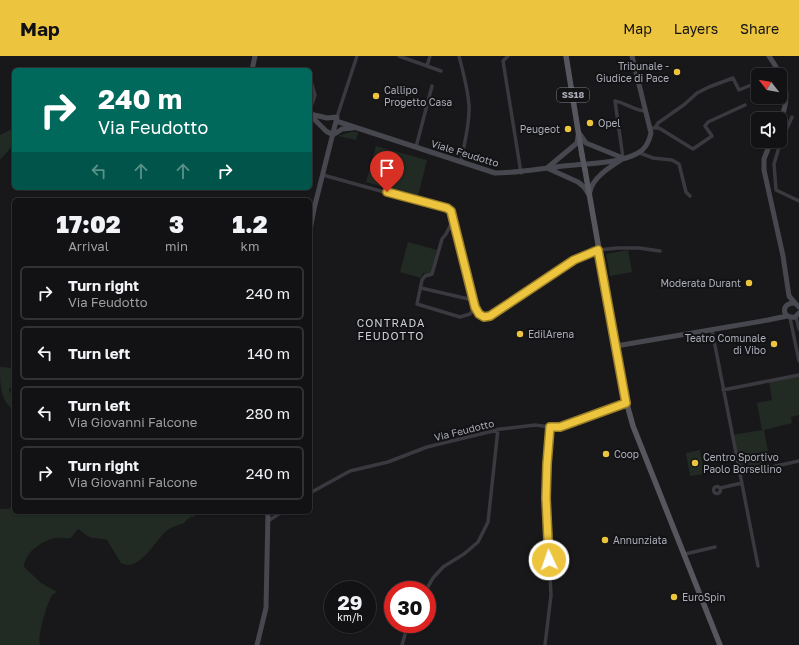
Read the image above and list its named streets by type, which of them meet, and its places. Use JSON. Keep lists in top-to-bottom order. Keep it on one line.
{"streets":{"main road":["SS18"],"street":["Viale Feudotto","Via Feudotto"]},"crossings":[["SS18","Via Feudotto"]],"districts":["CONTRADA FEUDOTTO"],"places":["Tribunale - Giudice di Pace","Callipo Progetto Casa","Opel","Peugeot","Moderata Durant","EdilArena","Teatro Comunale di Vibo","Coop","Centro Sportivo Paolo Borsellino","Annunziata","EuroSpin"],"north":"top left","page":{"header":"Map","nav":["Map","Layers","Share"],"turn":["240 m","Via Feudotto"],"eta":["17:02","Arrival","3","min","1.2","km"],"list":[{"name":"Turn right","note":"Via Feudotto","value":"240 m"},{"name":"Turn left","value":"140 m"},{"name":"Turn left","note":"Via Giovanni Falcone","value":"280 m"},{"name":"Turn right","note":"Via Giovanni Falcone","value":"240 m"}],"speed":"29 km/h","limit":"30"}}
